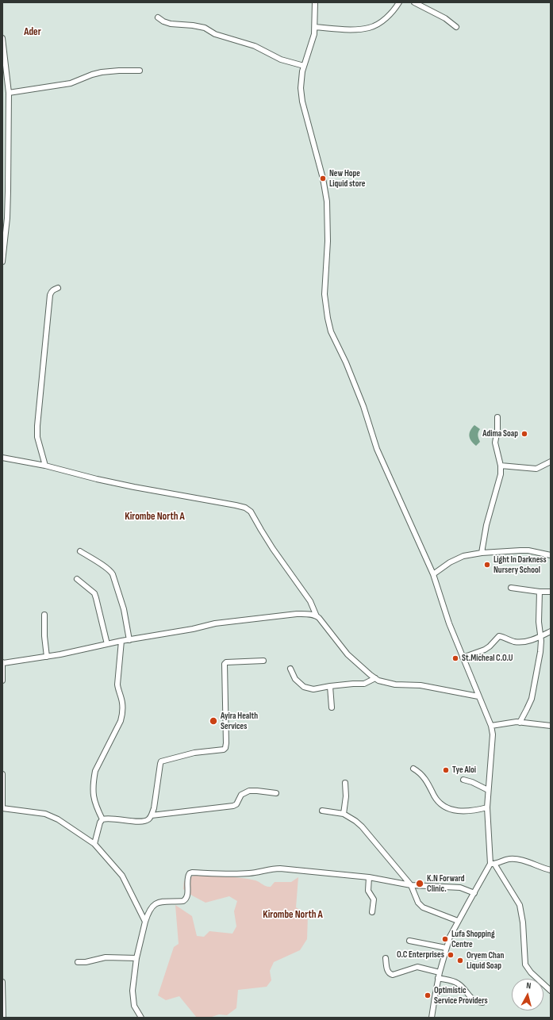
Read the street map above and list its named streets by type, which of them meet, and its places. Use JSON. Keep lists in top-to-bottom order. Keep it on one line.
{"districts":["Ader","Kirombe North A","Kirombe North A"],"places":["New Hope Liquid store","Adima Soap","Light In Darkness Nursery School","St.Micheal C.O.U","Ayira Health Services","Tye Aloi","K.N Forward Clinic.","Lufa Shopping Centre","O.C Enterprises","Oryem Chan Liquid Soap","Optimistic Service Providers"],"north":"top"}
